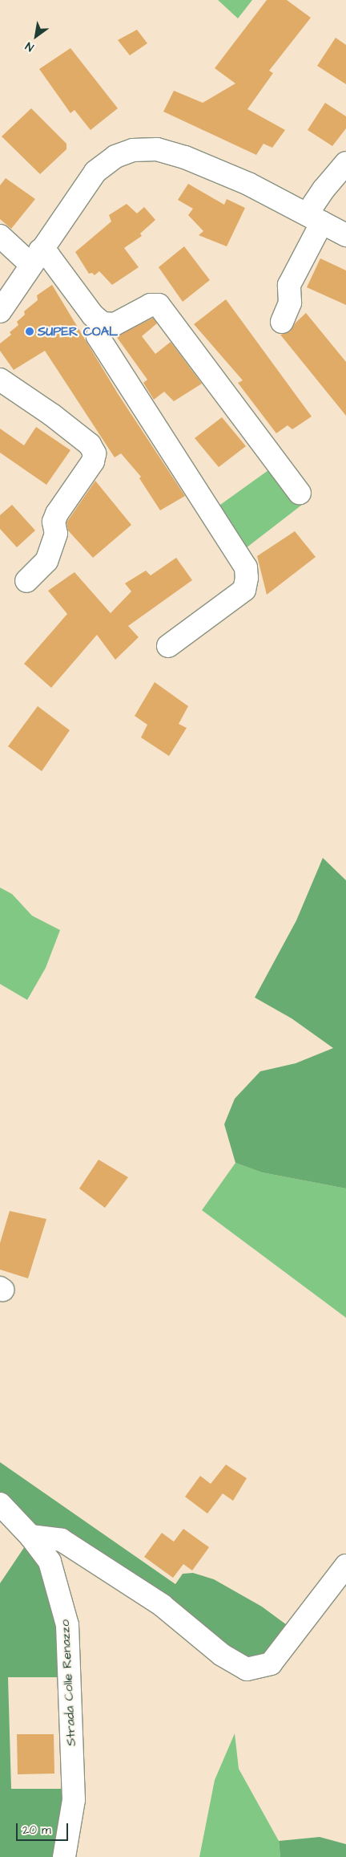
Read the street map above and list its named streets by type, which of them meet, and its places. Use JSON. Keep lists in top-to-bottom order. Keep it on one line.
{"streets":{"street":["Strada Colle Renazzo"]},"places":["SUPER COAL"],"scale_bar":"20 m","north":"bottom left"}
